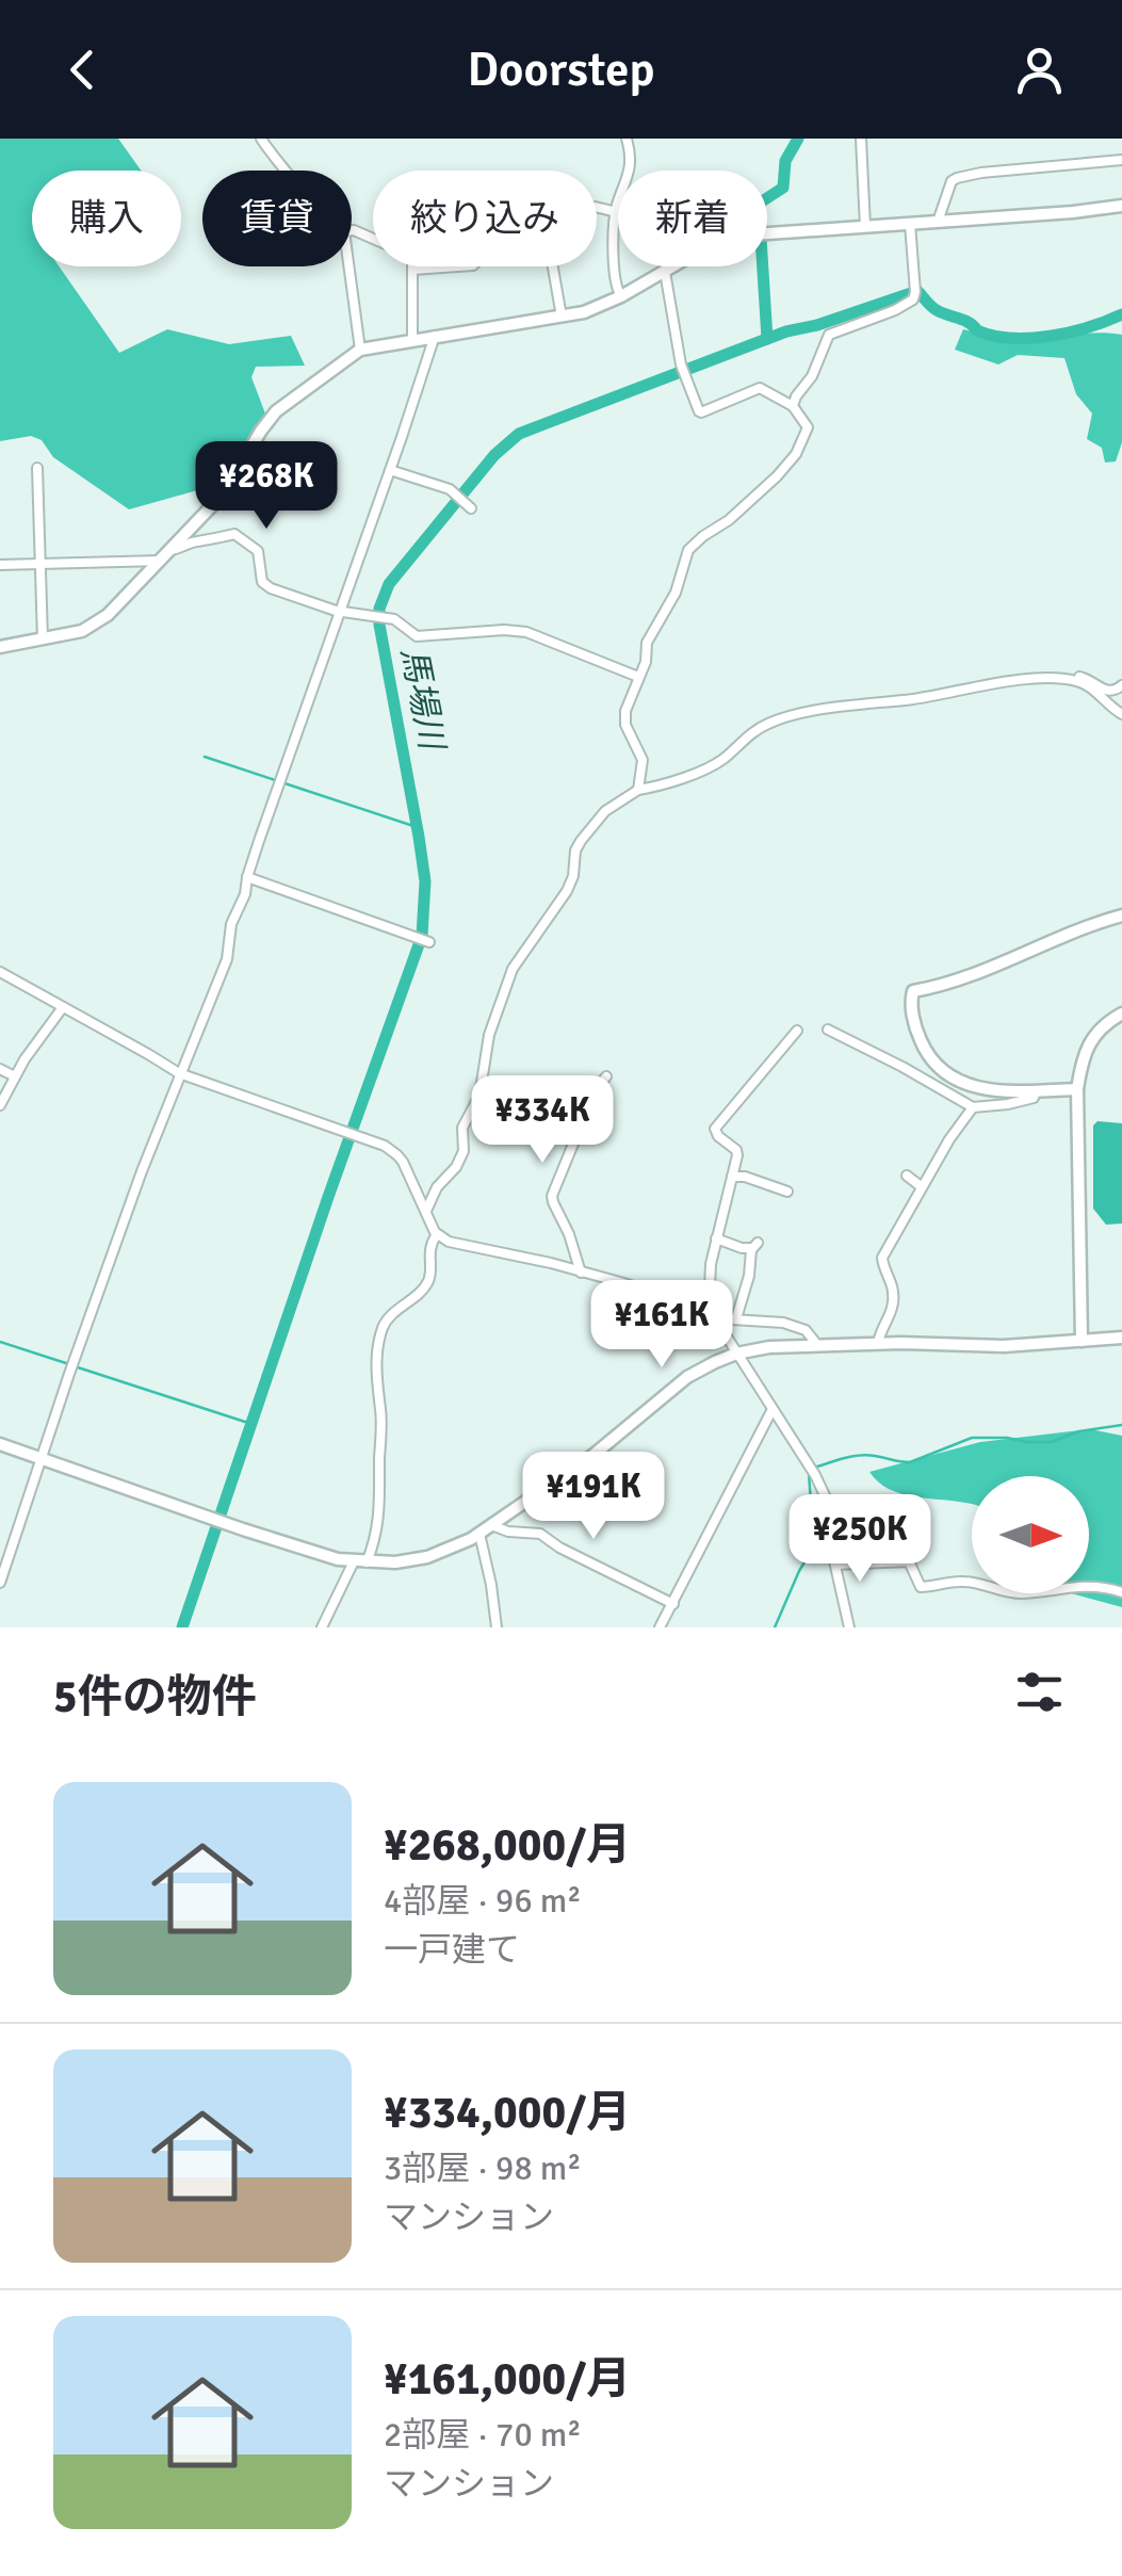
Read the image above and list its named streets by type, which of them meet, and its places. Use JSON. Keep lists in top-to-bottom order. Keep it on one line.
{"water":["馬場川"],"north":"right","page":{"header":"Doorstep","chip":["購入","賃貸","絞り込み","新着"],"price":["¥268K","¥334K","¥161K","¥191K","¥250K"],"heading":"5件の物件","list":[{"name":"¥268,000/月","note":"4部屋 · 96 m² · 一戸建て"},{"name":"¥334,000/月","note":"3部屋 · 98 m² · マンション"},{"name":"¥161,000/月","note":"2部屋 · 70 m² · マンション"}]}}
